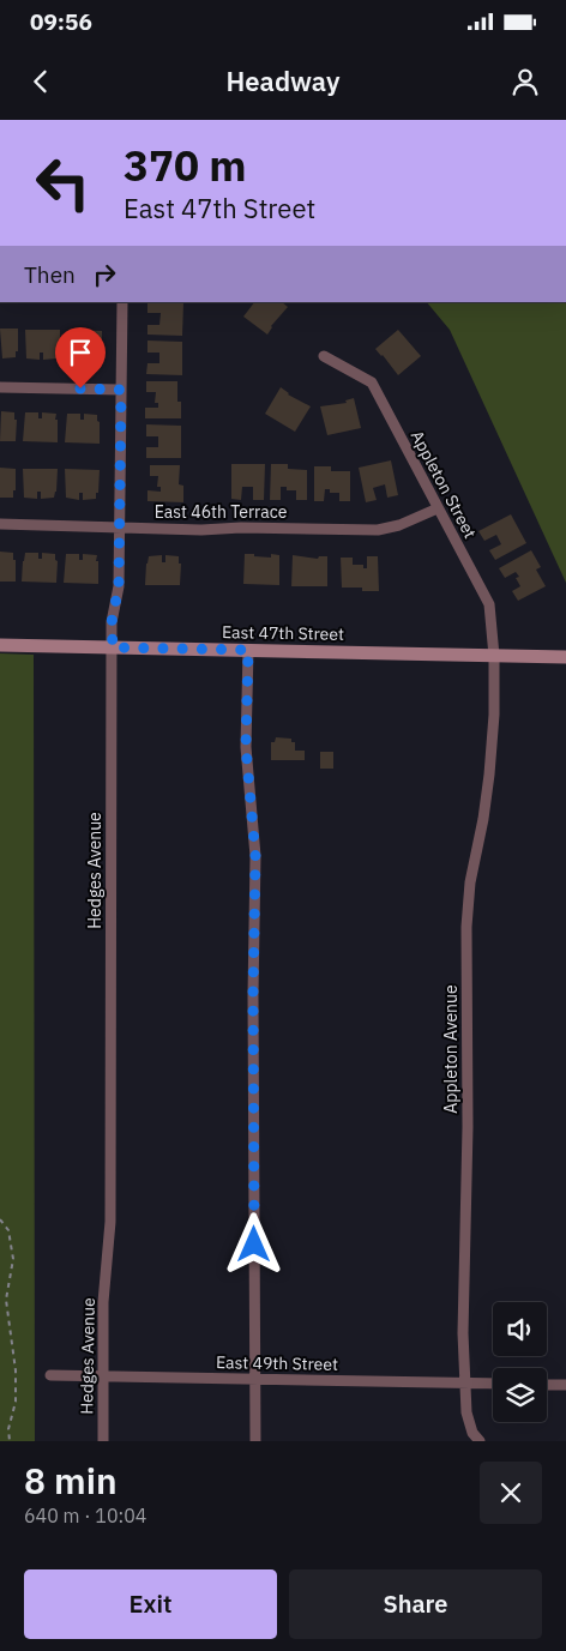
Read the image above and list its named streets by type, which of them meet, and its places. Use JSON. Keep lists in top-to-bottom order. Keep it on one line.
{"streets":{"main road":["East 47th Street"],"street":["Appleton Street","East 46th Terrace","Hedges Avenue","Appleton Avenue","East 49th Street"]},"crossings":[["Appleton Street","East 46th Terrace"],["Appleton Street","East 47th Street"],["Appleton Street","Appleton Avenue"],["East 46th Terrace","Hedges Avenue"],["East 47th Street","Hedges Avenue"],["East 47th Street","Appleton Avenue"],["Hedges Avenue","East 49th Street"],["Appleton Avenue","East 49th Street"]],"page":{"status":"09:56","header":"Headway","turn":["370 m","East 47th Street"],"then":"Then","heading":["8 min","640 m · 10:04"],"buttons":["Exit","Share"]}}
